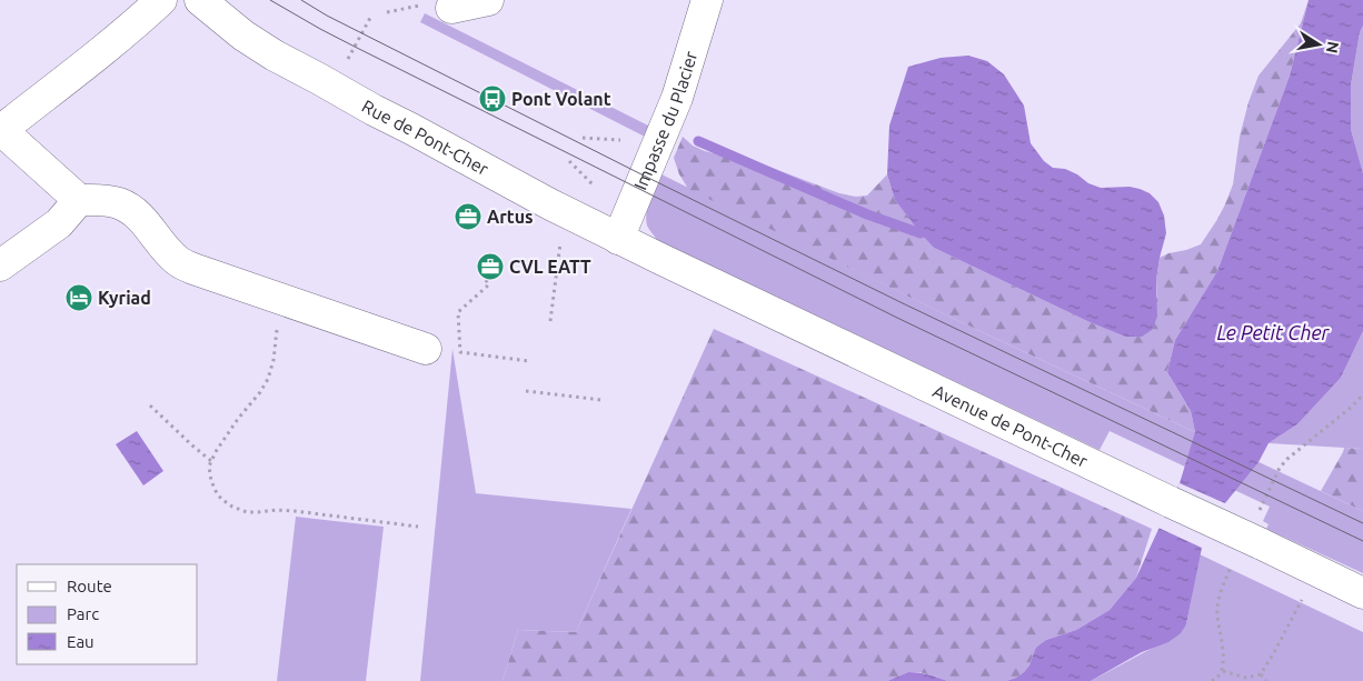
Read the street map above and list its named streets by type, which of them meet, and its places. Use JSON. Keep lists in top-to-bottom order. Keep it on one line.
{"streets":{"main road":["Impasse du Placier","Rue de Pont-Cher","Avenue de Pont-Cher"]},"crossings":[["Impasse du Placier","Rue de Pont-Cher"],["Rue de Pont-Cher","Avenue de Pont-Cher"]],"water":["Le Petit Cher"],"places":{"bus stop":["Pont Volant"],"office":["Artus","CVL EATT"],"hotel":["Kyriad"]},"legend":["Route","Parc","Eau"],"north":"right"}
